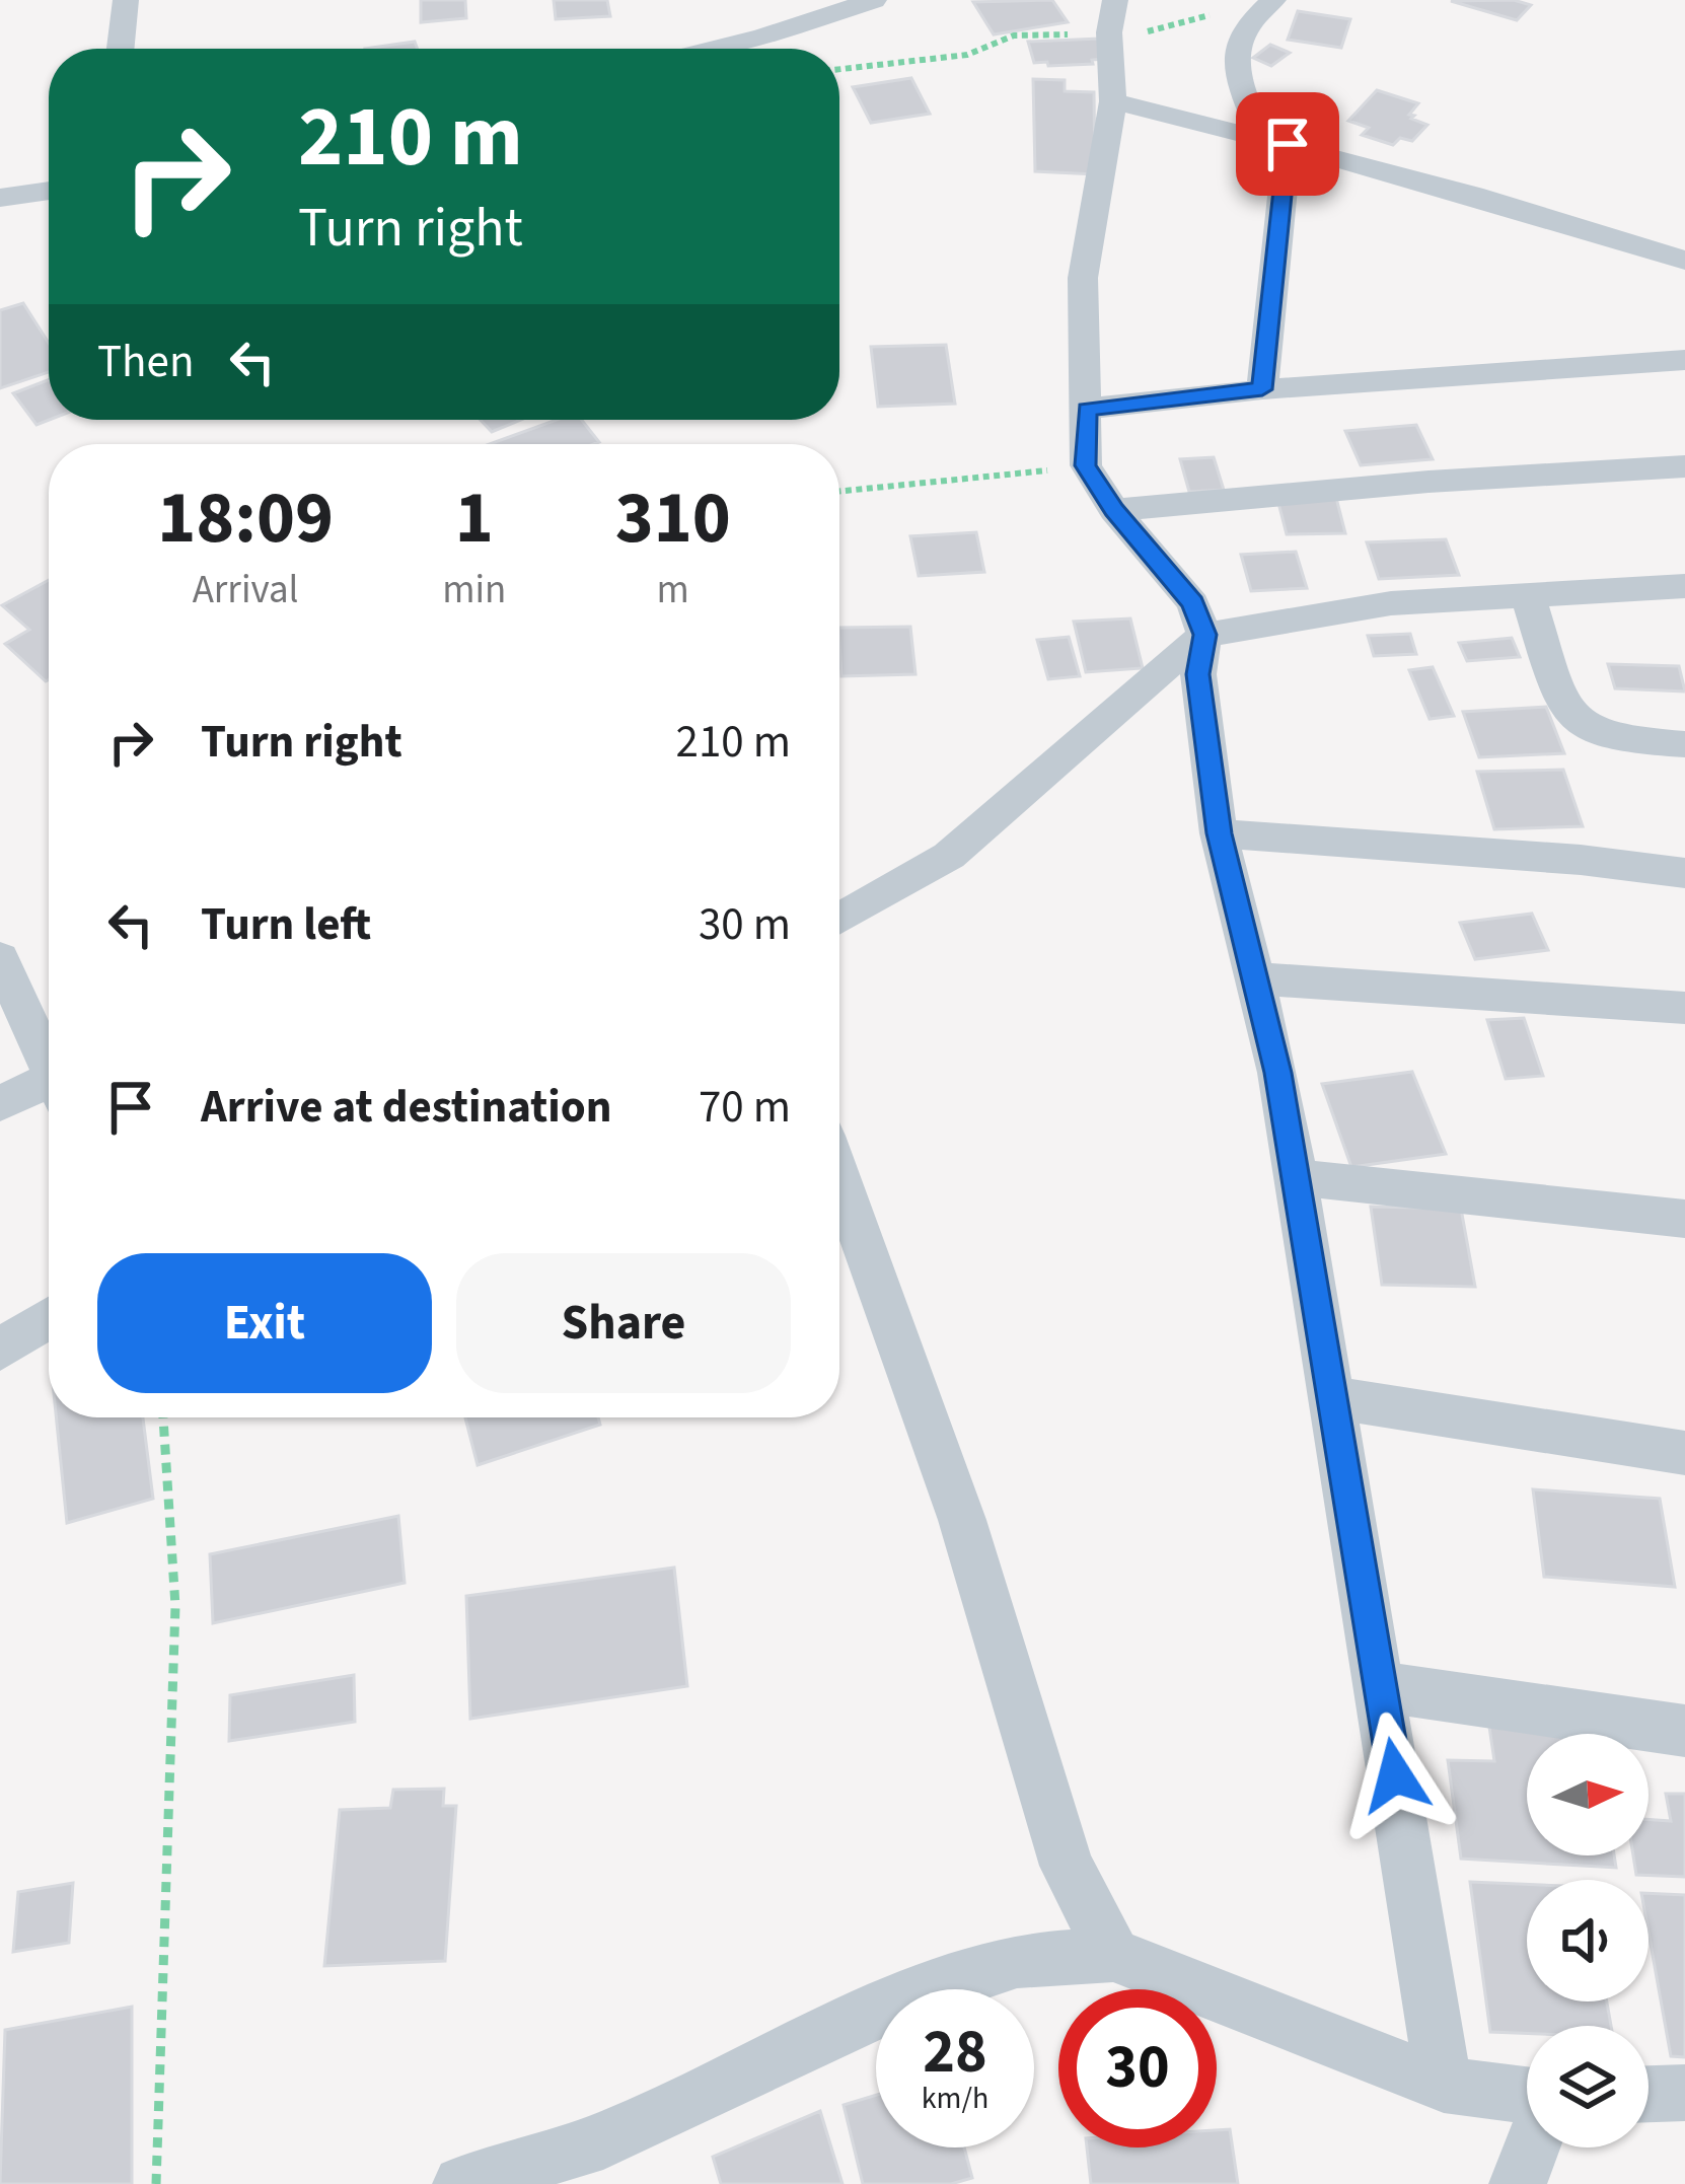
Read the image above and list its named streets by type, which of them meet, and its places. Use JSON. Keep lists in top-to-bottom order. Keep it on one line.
{"north":"right","page":{"turn":["210 m","Turn right"],"then":"Then","eta":["18:09","Arrival","1","min","310","m"],"list":[{"name":"Turn right","value":"210 m"},{"name":"Turn left","value":"30 m"},{"name":"Arrive at destination","value":"70 m"}],"buttons":["Exit","Share"],"speed":"28 km/h","limit":"30"}}
